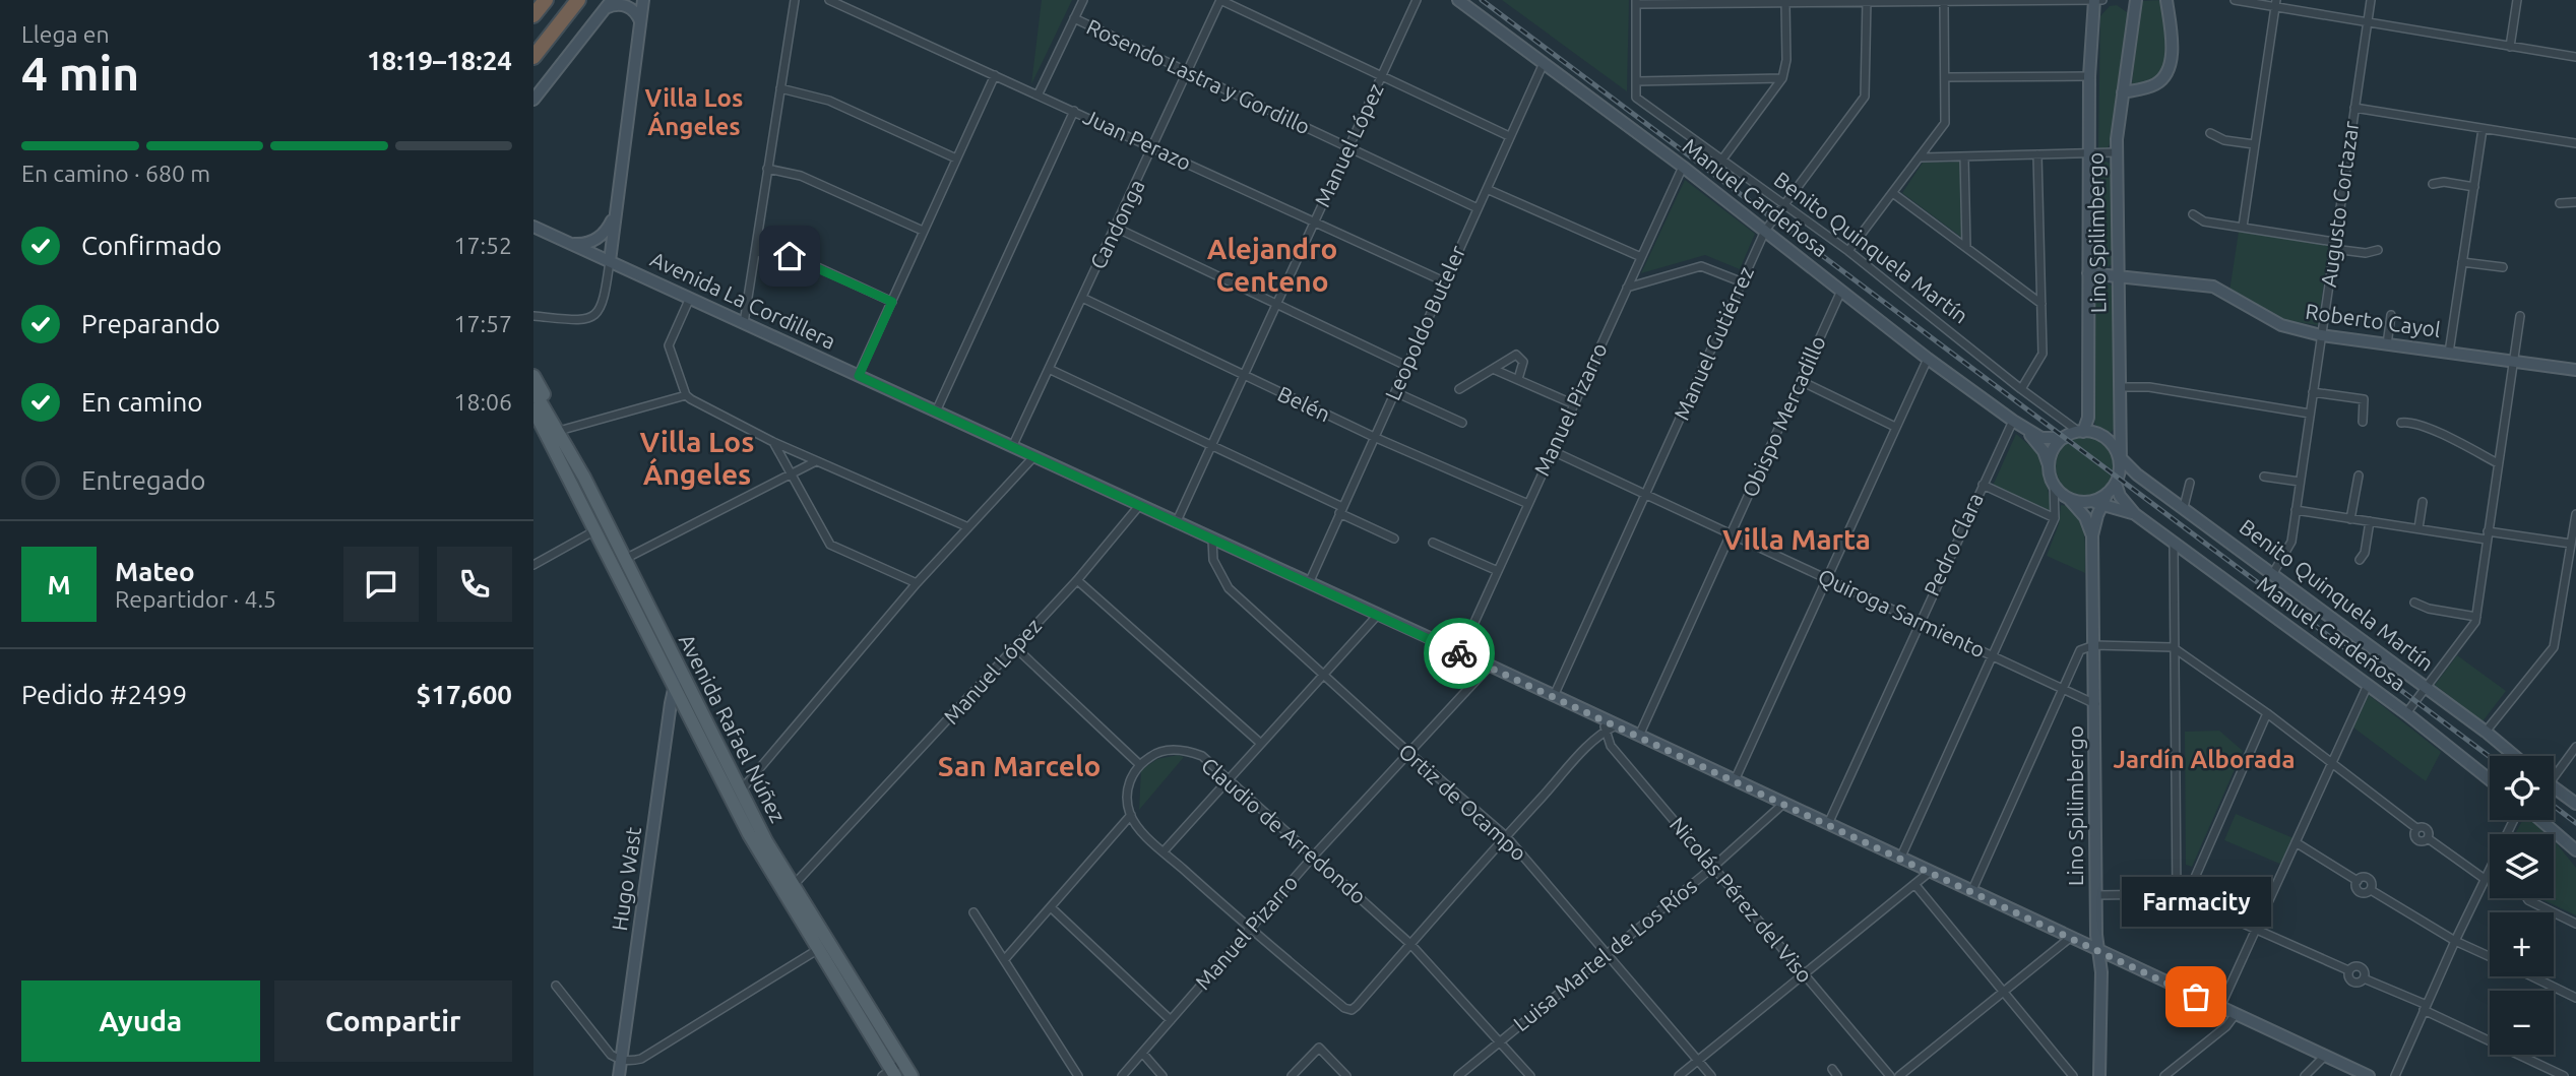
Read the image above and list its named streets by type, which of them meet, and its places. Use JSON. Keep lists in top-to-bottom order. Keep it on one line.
{"streets":{"main road":["Manuel Cardeñosa","Lino Spilimbergo","Benito Quinquela Martín","Avenida La Cordillera","Roberto Cayol","Avenida Rafael Núñez","Hugo Wast"],"street":["Rosendo Lastra y Gordillo","Juan Perazo","Manuel López","Augusto Cortazar","Candonga","Leopoldo Buteler","Manuel Gutiérrez","Belén","Manuel Pizarro","Obispo Mercadillo","Pedro Clara","Quiroga Sarmiento","Ortiz de Ocampo","Claudio de Arredondo","Nicolás Pérez del Viso","Luisa Martel de Los Ríos"]},"crossings":[["Rosendo Lastra y Gordillo","Manuel López"],["Rosendo Lastra y Gordillo","Candonga"],["Rosendo Lastra y Gordillo","Leopoldo Buteler"],["Juan Perazo","Manuel López"],["Juan Perazo","Candonga"],["Juan Perazo","Leopoldo Buteler"],["Manuel López","Avenida La Cordillera"],["Manuel López","Belén"],["Manuel López","Avenida Rafael Núñez"],["Manuel Cardeñosa","Lino Spilimbergo"],["Manuel Cardeñosa","Benito Quinquela Martín"],["Manuel Cardeñosa","Leopoldo Buteler"],["Manuel Cardeñosa","Manuel Gutiérrez"],["Manuel Cardeñosa","Manuel Pizarro"],["Manuel Cardeñosa","Obispo Mercadillo"],["Manuel Cardeñosa","Pedro Clara"],["Augusto Cortazar","Benito Quinquela Martín"],["Augusto Cortazar","Roberto Cayol"],["Candonga","Avenida La Cordillera"],["Candonga","Belén"],["Lino Spilimbergo","Benito Quinquela Martín"],["Lino Spilimbergo","Avenida La Cordillera"],["Lino Spilimbergo","Roberto Cayol"],["Lino Spilimbergo","Quiroga Sarmiento"],["Benito Quinquela Martín","Manuel Gutiérrez"],["Avenida La Cordillera","Leopoldo Buteler"],["Avenida La Cordillera","Manuel Gutiérrez"],["Avenida La Cordillera","Manuel Pizarro"],["Avenida La Cordillera","Obispo Mercadillo"],["Avenida La Cordillera","Pedro Clara"],["Avenida La Cordillera","Ortiz de Ocampo"],["Avenida La Cordillera","Nicolás Pérez del Viso"],["Avenida La Cordillera","Luisa Martel de Los Ríos"],["Leopoldo Buteler","Belén"],["Manuel Gutiérrez","Quiroga Sarmiento"],["Belén","Manuel Pizarro"],["Manuel Pizarro","Quiroga Sarmiento"],["Manuel Pizarro","Ortiz de Ocampo"],["Manuel Pizarro","Claudio de Arredondo"],["Obispo Mercadillo","Quiroga Sarmiento"],["Pedro Clara","Quiroga Sarmiento"],["Avenida Rafael Núñez","Hugo Wast"],["Ortiz de Ocampo","Luisa Martel de Los Ríos"],["Claudio de Arredondo","Luisa Martel de Los Ríos"],["Nicolás Pérez del Viso","Luisa Martel de Los Ríos"]],"districts":["Villa Los Ángeles","Alejandro Centeno","Villa Los Ángeles","Villa Marta","Jardín Alborada","San Marcelo"],"places":["Farmacity"],"page":{"heading":["4 min","Llega en","18:19–18:24"],"panel":["Mateo","Repartidor · 4.5","Pedido #2499","$17,600"],"bar":"En camino · 680 m","list":[["Confirmado","17:52"],["Preparando","17:57"],["En camino","18:06"],"Entregado"],"round":"M","map_buttons":["+","−"],"bubble":"Farmacity","buttons":["Ayuda","Compartir"]}}
